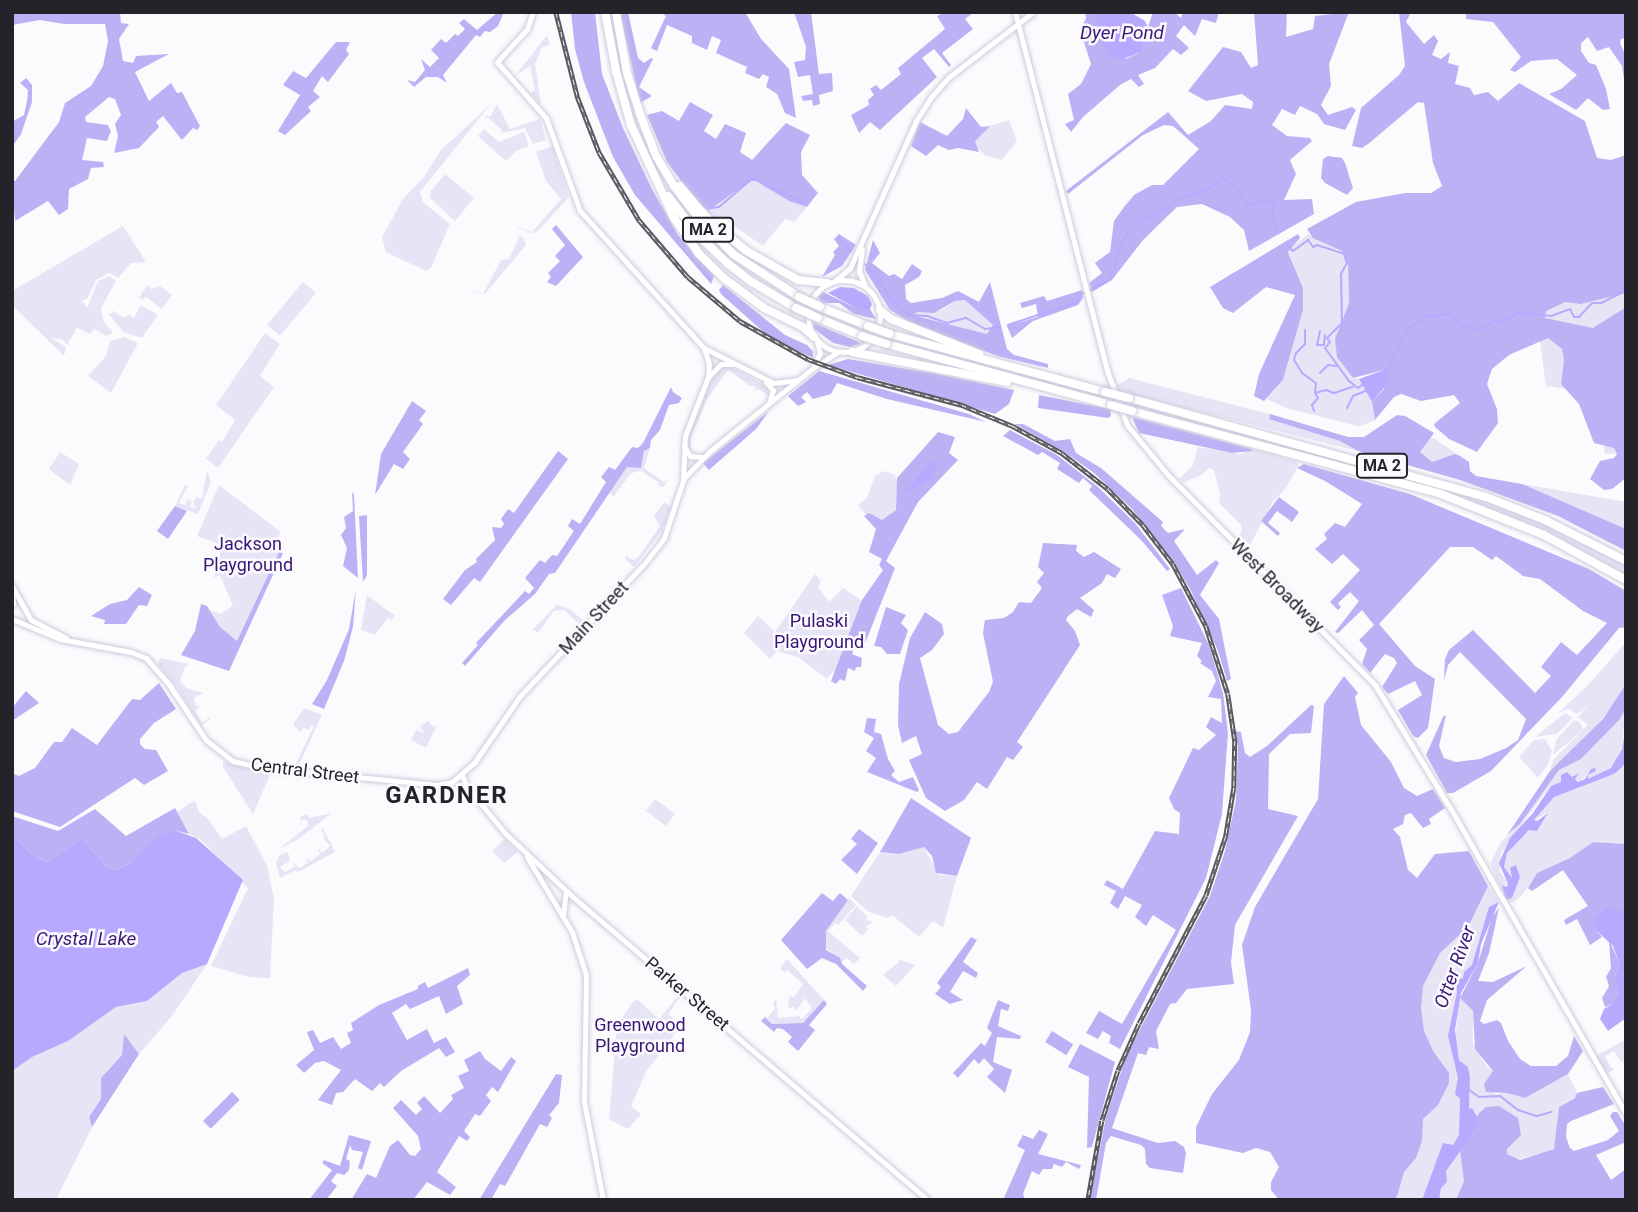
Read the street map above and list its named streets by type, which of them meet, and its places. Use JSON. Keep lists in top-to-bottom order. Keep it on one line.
{"streets":{"highway":["MA 2"],"main road":["West Broadway","Main Street","Central Street","Parker Street"]},"crossings":[["Main Street","Central Street"],["Main Street","Parker Street"],["Central Street","Parker Street"]],"districts":["GARDNER"],"water":["Dyer Pond","Crystal Lake","Otter River"],"parks":["Jackson Playground","Pulaski Playground","Greenwood Playground"]}
